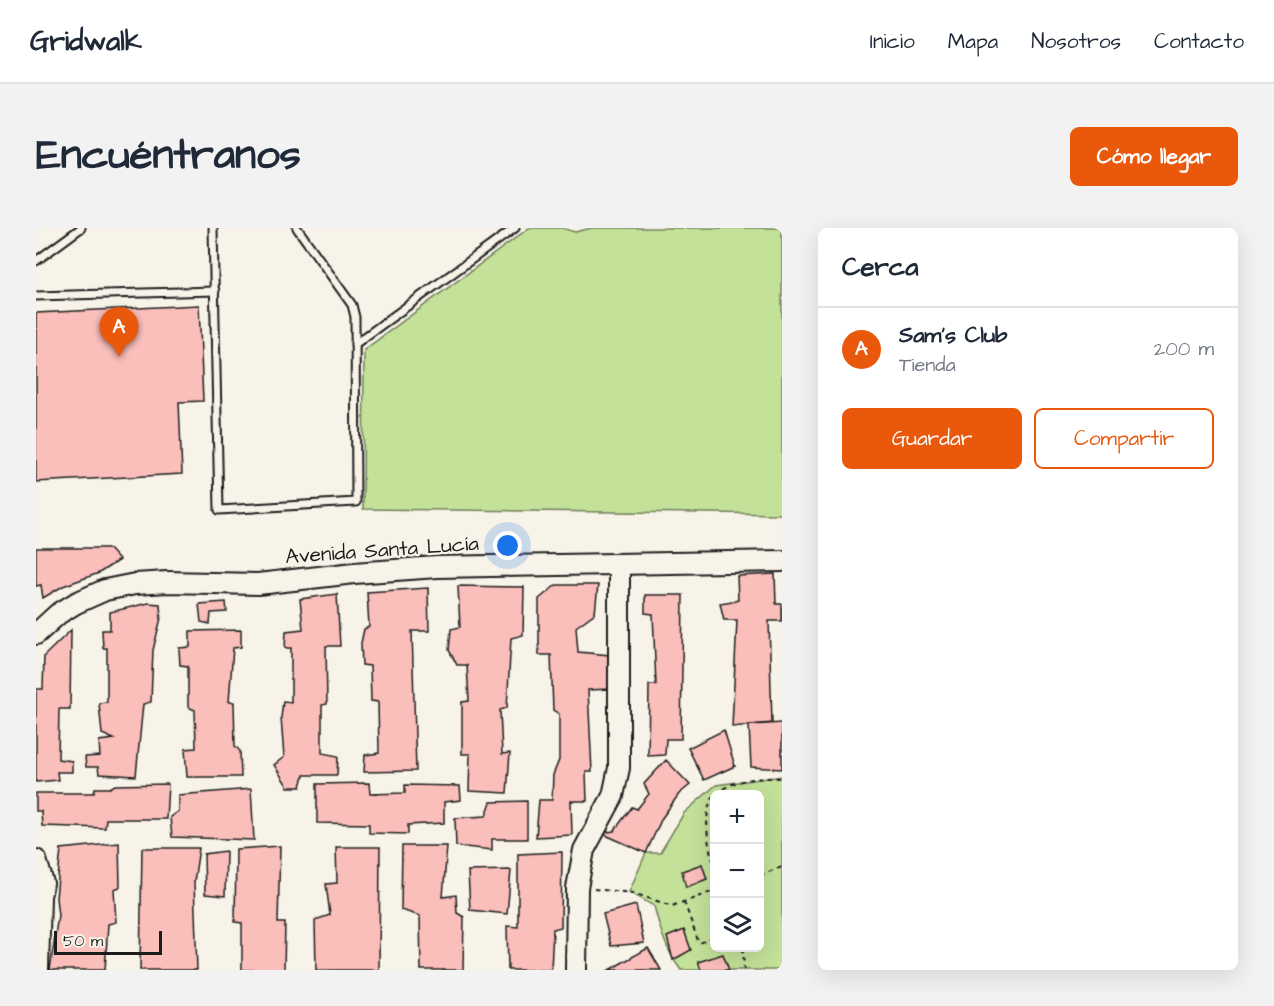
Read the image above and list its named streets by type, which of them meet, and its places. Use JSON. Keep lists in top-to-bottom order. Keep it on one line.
{"streets":{"street":["Avenida Santa Lucía"]},"scale_bar":"50 m","page":{"header":"Gridwalk","nav":["Inicio","Mapa","Nosotros","Contacto"],"title":"Encuéntranos","buttons":["Cómo llegar",["Guardar","Compartir"]],"heading":"Cerca","list":[{"mark":"A","name":"Sam's Club","note":"Tienda","value":"200 m"}],"pins":"A","map_buttons":["+","−"],"scale":"50 m"}}
